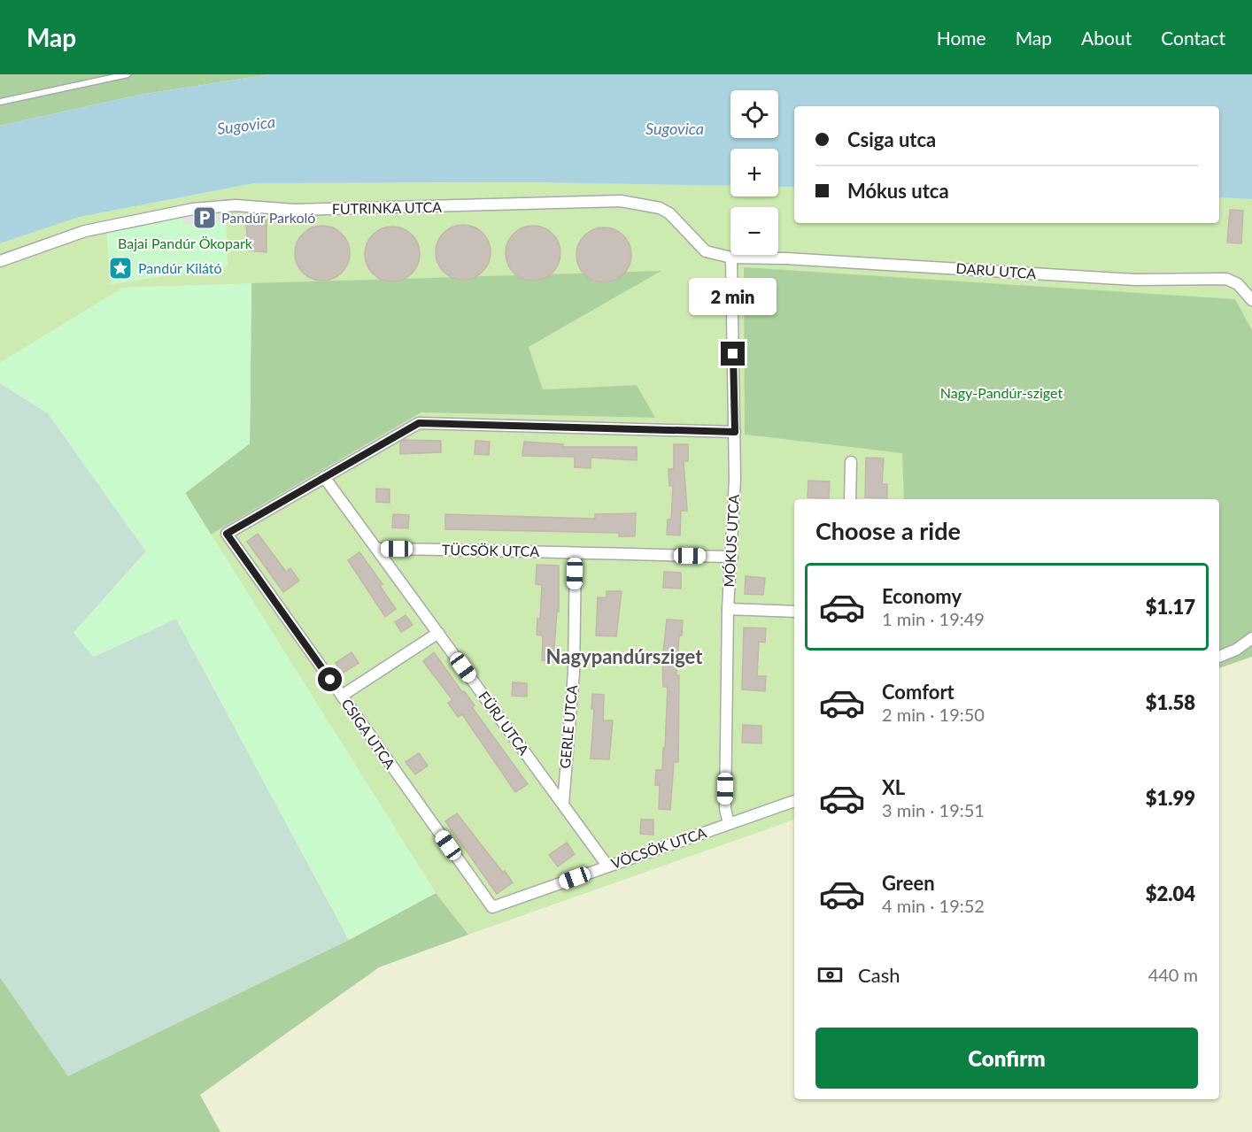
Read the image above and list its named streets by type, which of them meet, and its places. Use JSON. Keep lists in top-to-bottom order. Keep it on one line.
{"streets":{"street":["FUTRINKA UTCA","DARU UTCA","MÓKUS UTCA","TÜCSÖK UTCA","FÜRJ UTCA","GERLE UTCA","CSIGA UTCA","VÖCSÖK UTCA"]},"crossings":[["FUTRINKA UTCA","DARU UTCA"],["FUTRINKA UTCA","MÓKUS UTCA"],["DARU UTCA","MÓKUS UTCA"],["MÓKUS UTCA","TÜCSÖK UTCA"],["MÓKUS UTCA","VÖCSÖK UTCA"],["TÜCSÖK UTCA","FÜRJ UTCA"],["TÜCSÖK UTCA","GERLE UTCA"],["FÜRJ UTCA","GERLE UTCA"],["FÜRJ UTCA","CSIGA UTCA"],["FÜRJ UTCA","VÖCSÖK UTCA"],["CSIGA UTCA","VÖCSÖK UTCA"]],"districts":["Nagypandúrsziget"],"water":["Sugovica"],"parks":["Bajai Pandúr Ökopark","Nagy-Pandúr-sziget"],"places":{"parking":["Pandúr Parkoló"],"place":["Pandúr Kilátó"]},"page":{"header":"Map","nav":["Home","Map","About","Contact"],"map_buttons":["+","−"],"banner":["Csiga utca","Mókus utca"],"bubble":"2 min","heading":"Choose a ride","list":[{"name":"Economy","note":"1 min · 19:49","value":"$1.17"},{"name":"Comfort","note":"2 min · 19:50","value":"$1.58"},{"name":"XL","note":"3 min · 19:51","value":"$1.99"},{"name":"Green","note":"4 min · 19:52","value":"$2.04"}],"pay":["Cash","440 m"],"buttons":"Confirm"}}
